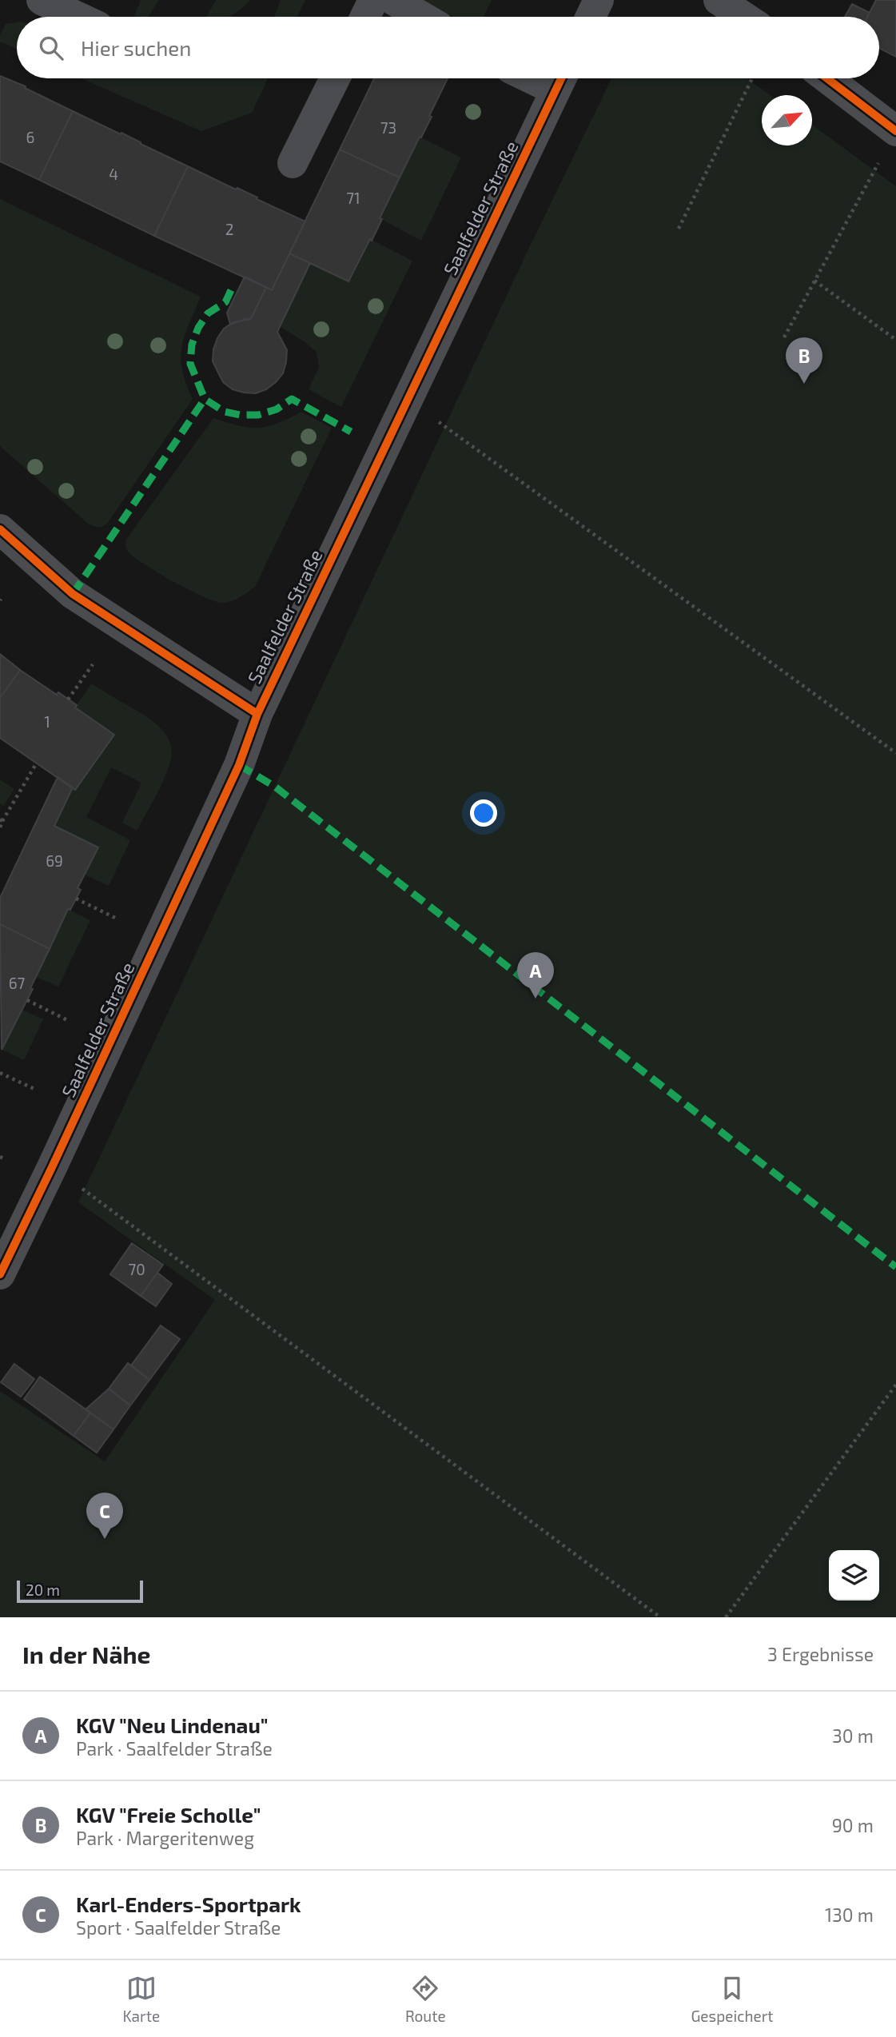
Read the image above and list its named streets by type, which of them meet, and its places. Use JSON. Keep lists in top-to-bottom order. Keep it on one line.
{"streets":{"street":["Saalfelder Straße"]},"house_numbers":["73","6","4","71","2","1","69","67","70"],"scale_bar":"20 m","north":"top right","page":{"search":"Hier suchen","pins":["B","A","C"],"scale":"20 m","heading":["In der Nähe","3 Ergebnisse"],"list":[{"mark":"A","name":"KGV \"Neu Lindenau\"","note":"Park · Saalfelder Straße","value":"30 m"},{"mark":"B","name":"KGV \"Freie Scholle\"","note":"Park · Margeritenweg","value":"90 m"},{"mark":"C","name":"Karl-Enders-Sportpark","note":"Sport · Saalfelder Straße","value":"130 m"}],"nav":["Karte","Route","Gespeichert"]}}
